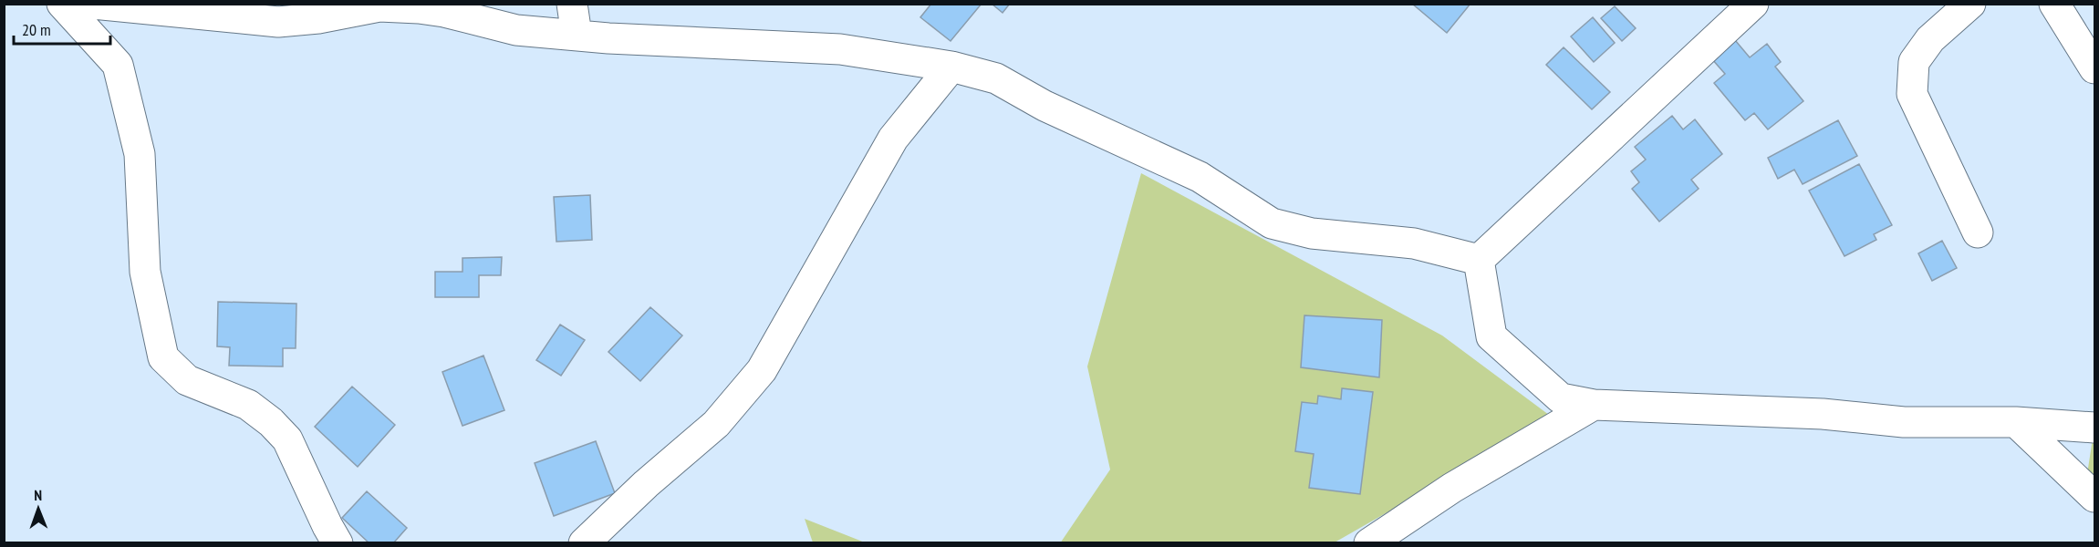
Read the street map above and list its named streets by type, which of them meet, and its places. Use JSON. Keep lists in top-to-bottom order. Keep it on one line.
{"scale_bar":"20 m","north":"top"}
